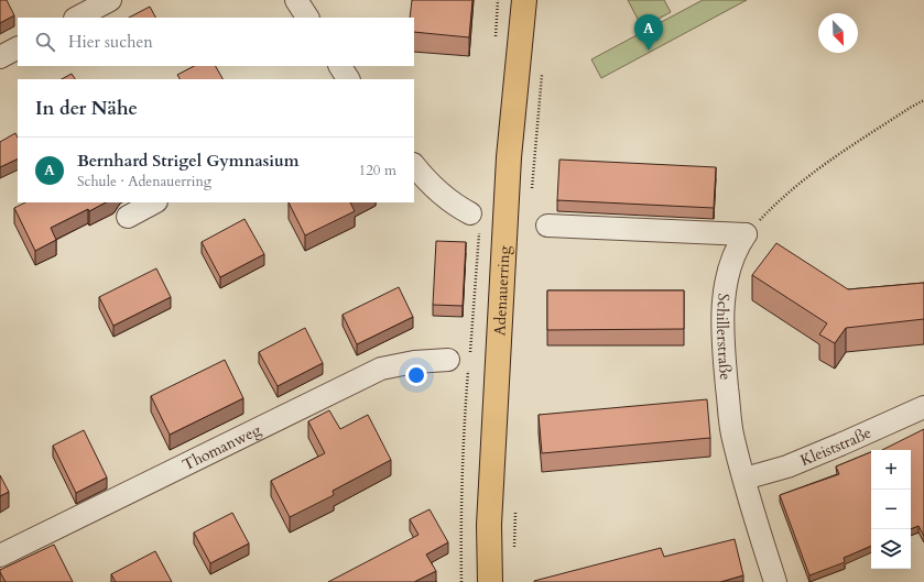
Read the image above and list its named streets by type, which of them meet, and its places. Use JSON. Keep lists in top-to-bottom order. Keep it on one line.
{"streets":{"main road":["Adenauerring"],"street":["Schillerstraße","Kleiststraße","Thomanweg"]},"crossings":[["Schillerstraße","Kleiststraße"]],"north":"bottom right","page":{"pins":"A","search":"Hier suchen","heading":"In der Nähe","list":[{"mark":"A","name":"Bernhard Strigel Gymnasium","note":"Schule · Adenauerring","value":"120 m"}],"map_buttons":["+","−"]}}
